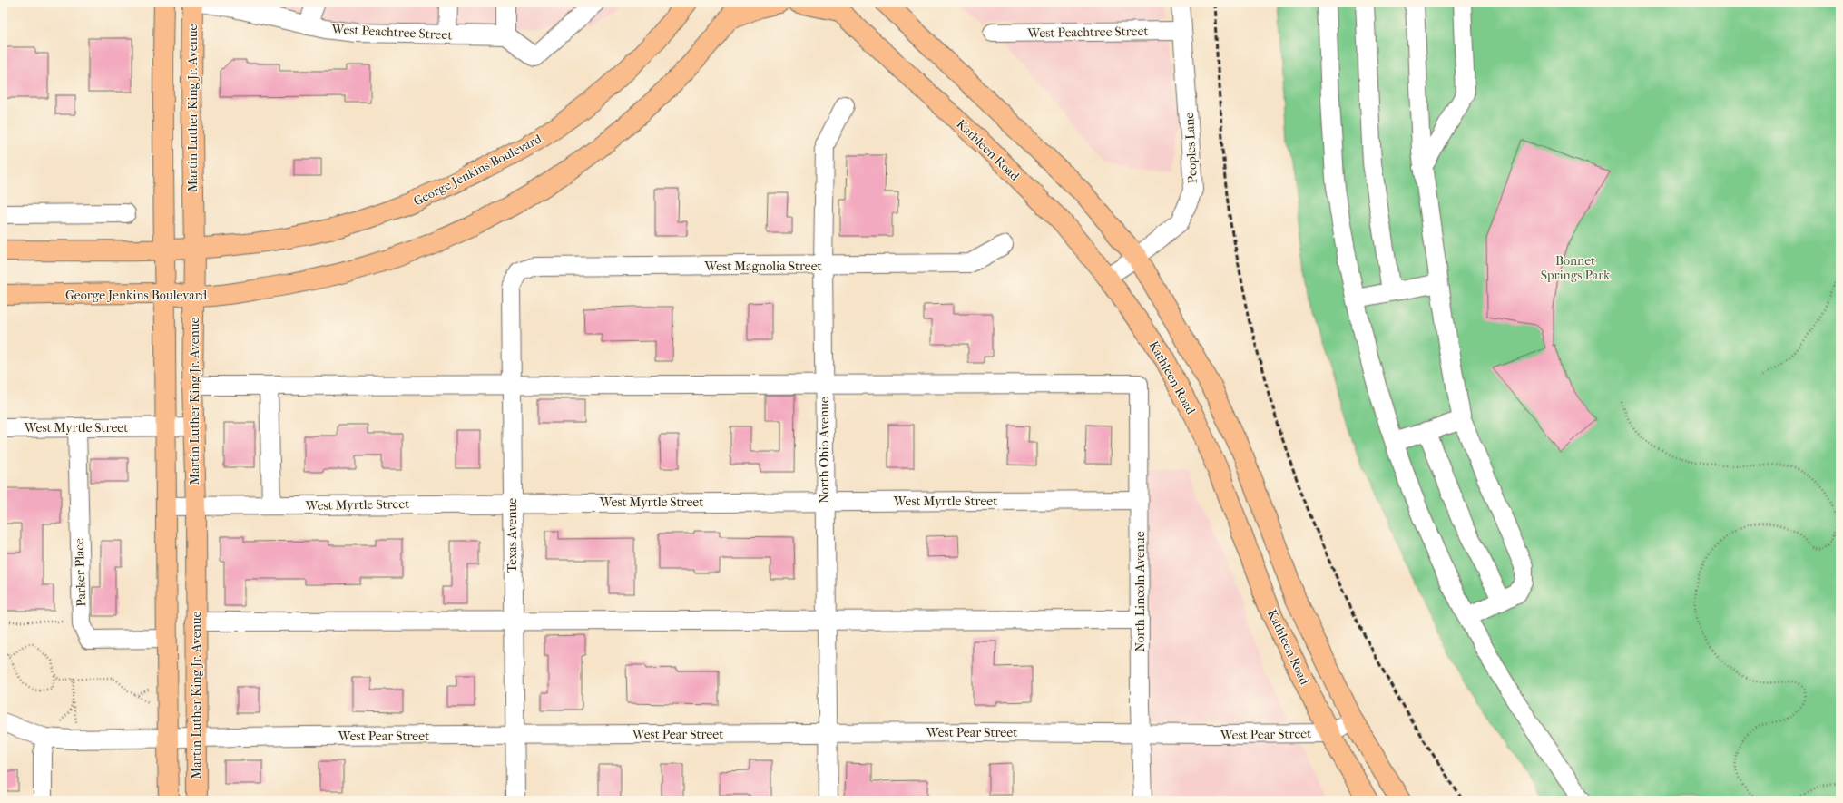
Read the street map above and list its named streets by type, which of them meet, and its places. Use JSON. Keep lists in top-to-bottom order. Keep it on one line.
{"streets":{"main road":["Martin Luther King Jr. Avenue","Kathleen Road","George Jenkins Boulevard"],"street":["West Peachtree Street","Peoples Lane","West Magnolia Street","West Myrtle Street","North Ohio Avenue","Texas Avenue","Parker Place","North Lincoln Avenue","West Pear Street"]},"crossings":[["West Peachtree Street","Peoples Lane"],["Martin Luther King Jr. Avenue","George Jenkins Boulevard"],["Martin Luther King Jr. Avenue","West Myrtle Street"],["Martin Luther King Jr. Avenue","West Pear Street"],["Peoples Lane","Kathleen Road"],["Kathleen Road","West Pear Street"],["West Magnolia Street","North Ohio Avenue"],["West Magnolia Street","Texas Avenue"],["West Myrtle Street","North Ohio Avenue"],["West Myrtle Street","Texas Avenue"],["West Myrtle Street","Parker Place"],["West Myrtle Street","North Lincoln Avenue"],["North Ohio Avenue","North Lincoln Avenue"],["North Ohio Avenue","West Pear Street"],["Texas Avenue","West Pear Street"],["North Lincoln Avenue","West Pear Street"]],"parks":["Bonnet Springs Park"]}
